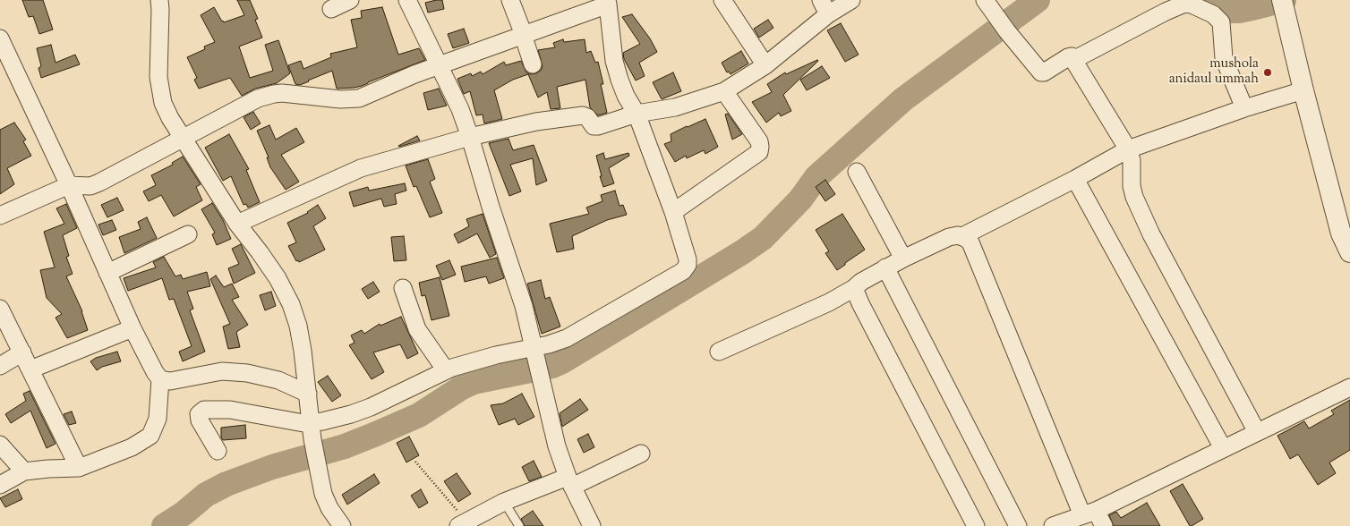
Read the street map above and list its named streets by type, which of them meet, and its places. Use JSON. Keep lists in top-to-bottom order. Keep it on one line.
{"places":["mushola anidaul ummah"]}
